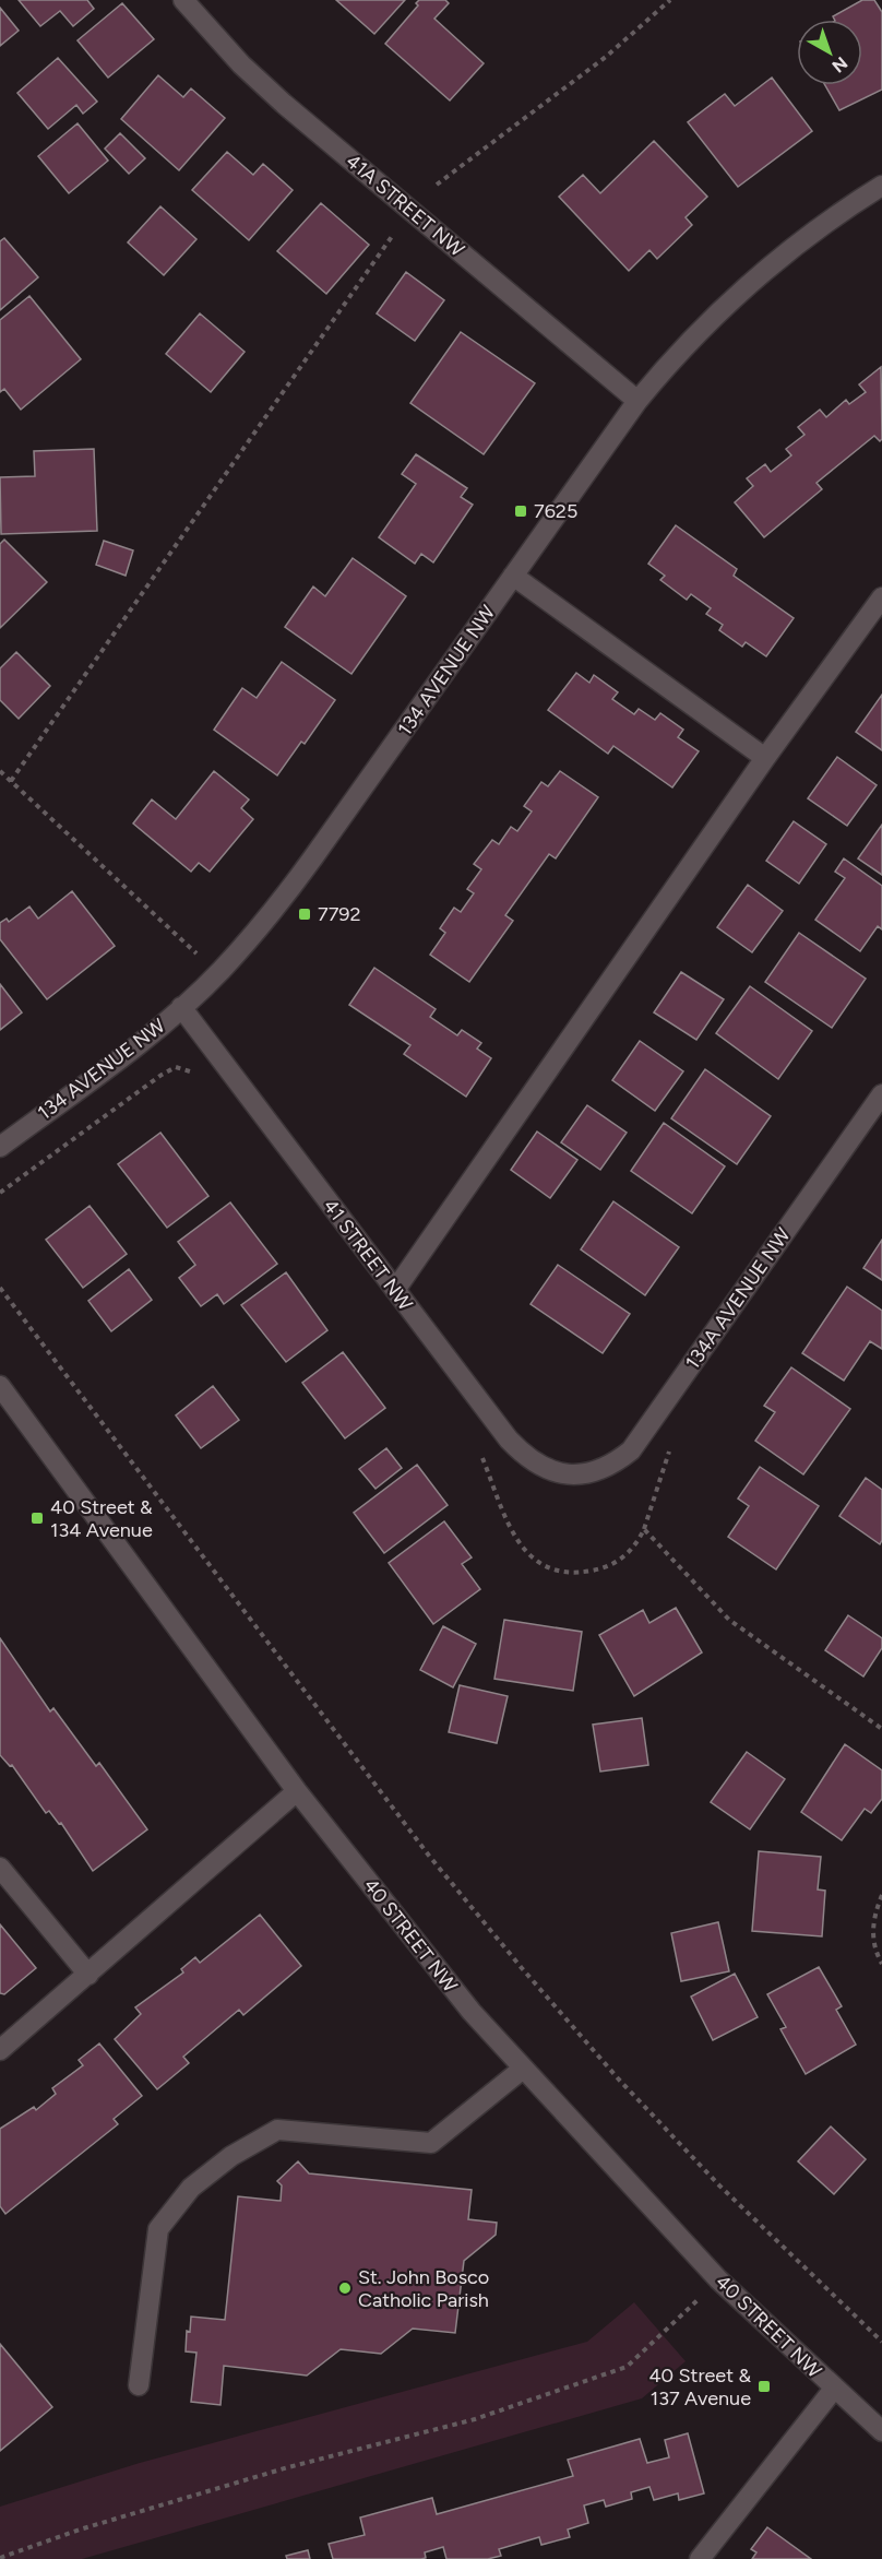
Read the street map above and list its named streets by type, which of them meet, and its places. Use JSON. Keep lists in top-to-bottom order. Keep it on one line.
{"streets":{"street":["41A STREET NW","134 AVENUE NW","41 STREET NW","134A AVENUE NW","40 STREET NW"]},"crossings":[["41A STREET NW","134 AVENUE NW"],["134 AVENUE NW","41 STREET NW"],["41 STREET NW","134A AVENUE NW"]],"places":{"transit":["7625","7792","40 Street & 134 Avenue","40 Street & 137 Avenue"],"other":["St. John Bosco Catholic Parish"]},"north":"bottom right"}
